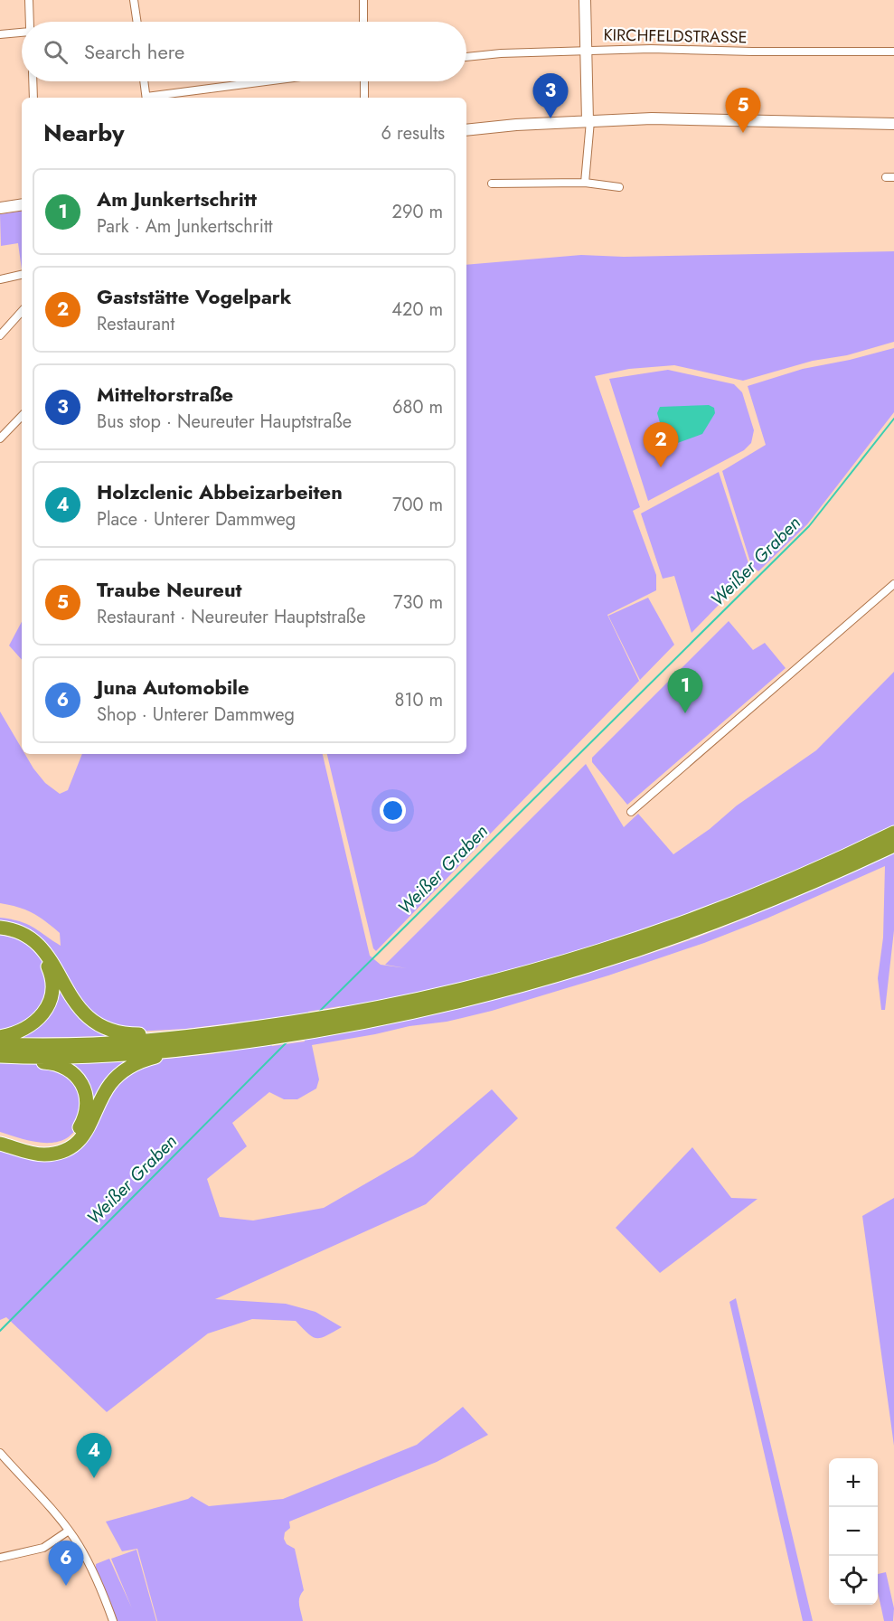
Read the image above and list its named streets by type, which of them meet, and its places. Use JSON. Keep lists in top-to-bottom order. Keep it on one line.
{"streets":{"street":["KIRCHFELDSTRASSE"]},"water":["Weißer Graben"],"page":{"search":"Search here","pins":["3","5","2","1","4","6"],"heading":["Nearby","6 results"],"list":[{"mark":"1","name":"Am Junkertschritt","note":"Park · Am Junkertschritt","value":"290 m"},{"mark":"2","name":"Gaststätte Vogelpark","note":"Restaurant","value":"420 m"},{"mark":"3","name":"Mitteltorstraße","note":"Bus stop · Neureuter Hauptstraße","value":"680 m"},{"mark":"4","name":"Holzclenic Abbeizarbeiten","note":"Place · Unterer Dammweg","value":"700 m"},{"mark":"5","name":"Traube Neureut","note":"Restaurant · Neureuter Hauptstraße","value":"730 m"},{"mark":"6","name":"Juna Automobile","note":"Shop · Unterer Dammweg","value":"810 m"}],"map_buttons":["+","−"]}}
